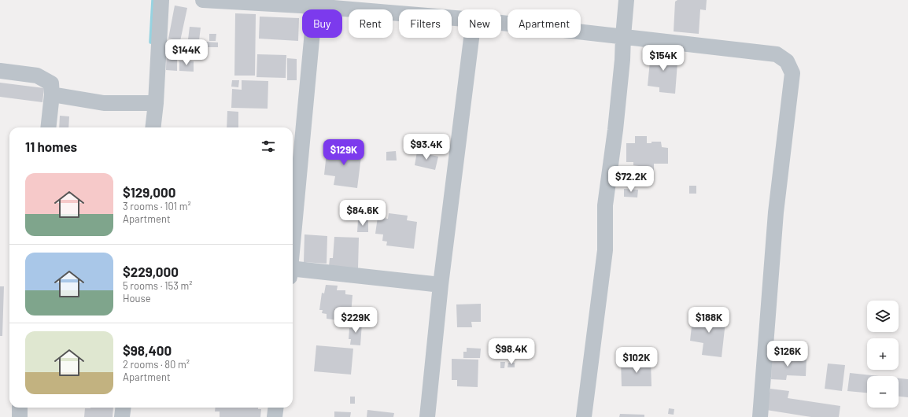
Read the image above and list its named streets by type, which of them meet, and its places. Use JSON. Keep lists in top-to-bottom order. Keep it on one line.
{"page":{"chip":["Buy","Rent","Filters","New","Apartment"],"price":["$144K","$154K","$93.4K","$129K","$72.2K","$84.6K","$229K","$188K","$98.4K","$126K","$102K"],"heading":"11 homes","list":[{"name":"$129,000","note":"3 rooms · 101 m² · Apartment"},{"name":"$229,000","note":"5 rooms · 153 m² · House"},{"name":"$98,400","note":"2 rooms · 80 m² · Apartment"}],"map_buttons":["+","−"]}}
